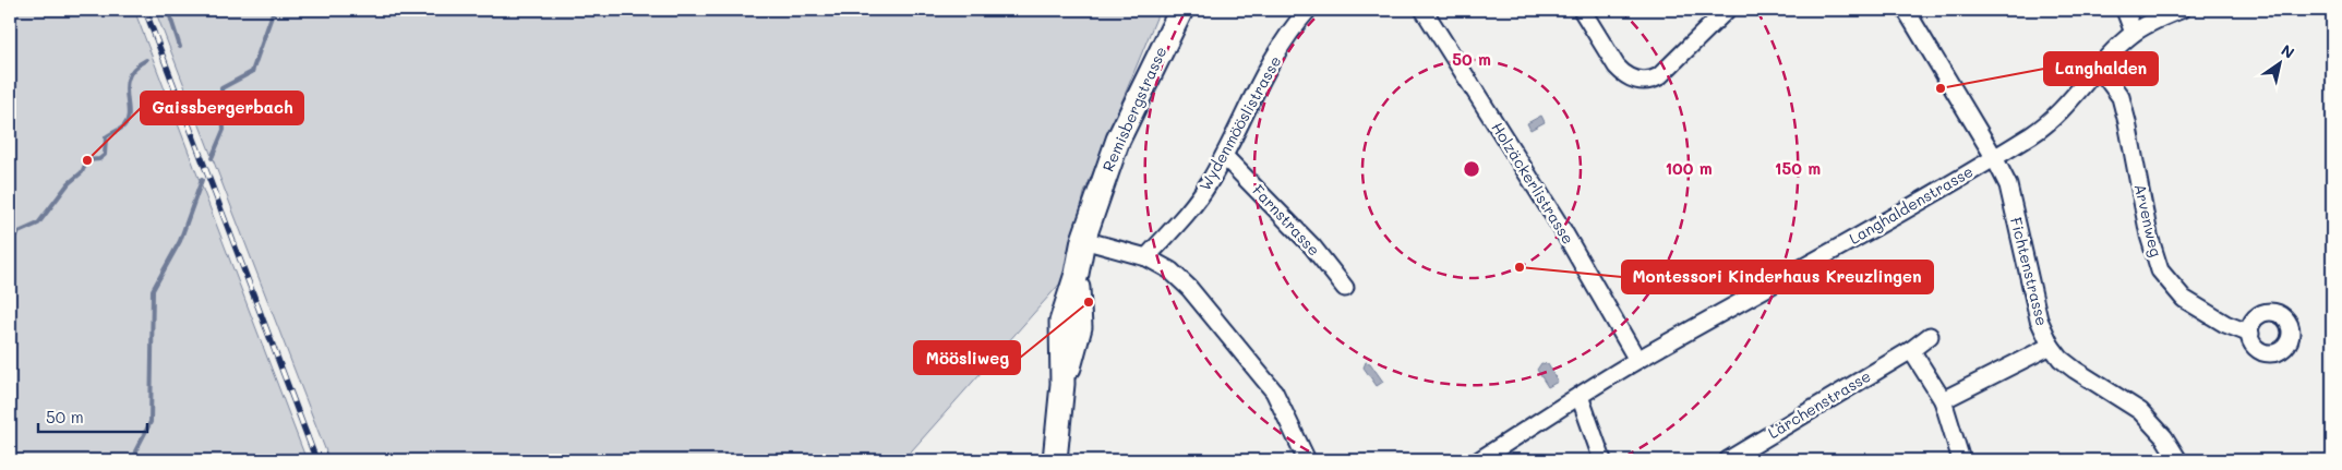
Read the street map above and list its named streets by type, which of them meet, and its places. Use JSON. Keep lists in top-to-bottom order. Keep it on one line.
{"streets":{"street":["Remisbergstrasse","Wydenmööslistrasse","Holzäckerlistrasse","Langhaldenstrasse","Farnstrasse","Arvenweg","Fichtenstrasse","Lärchenstrasse"]},"crossings":[["Wydenmööslistrasse","Farnstrasse"],["Holzäckerlistrasse","Langhaldenstrasse"],["Langhaldenstrasse","Arvenweg"],["Langhaldenstrasse","Fichtenstrasse"]],"places":["Langhalden","Gaissbergerbach","Montessori Kinderhaus Kreuzlingen","Möösliweg"],"scale_bar":"50 m","north":"top right","rings":["50 m","100 m","150 m"]}
